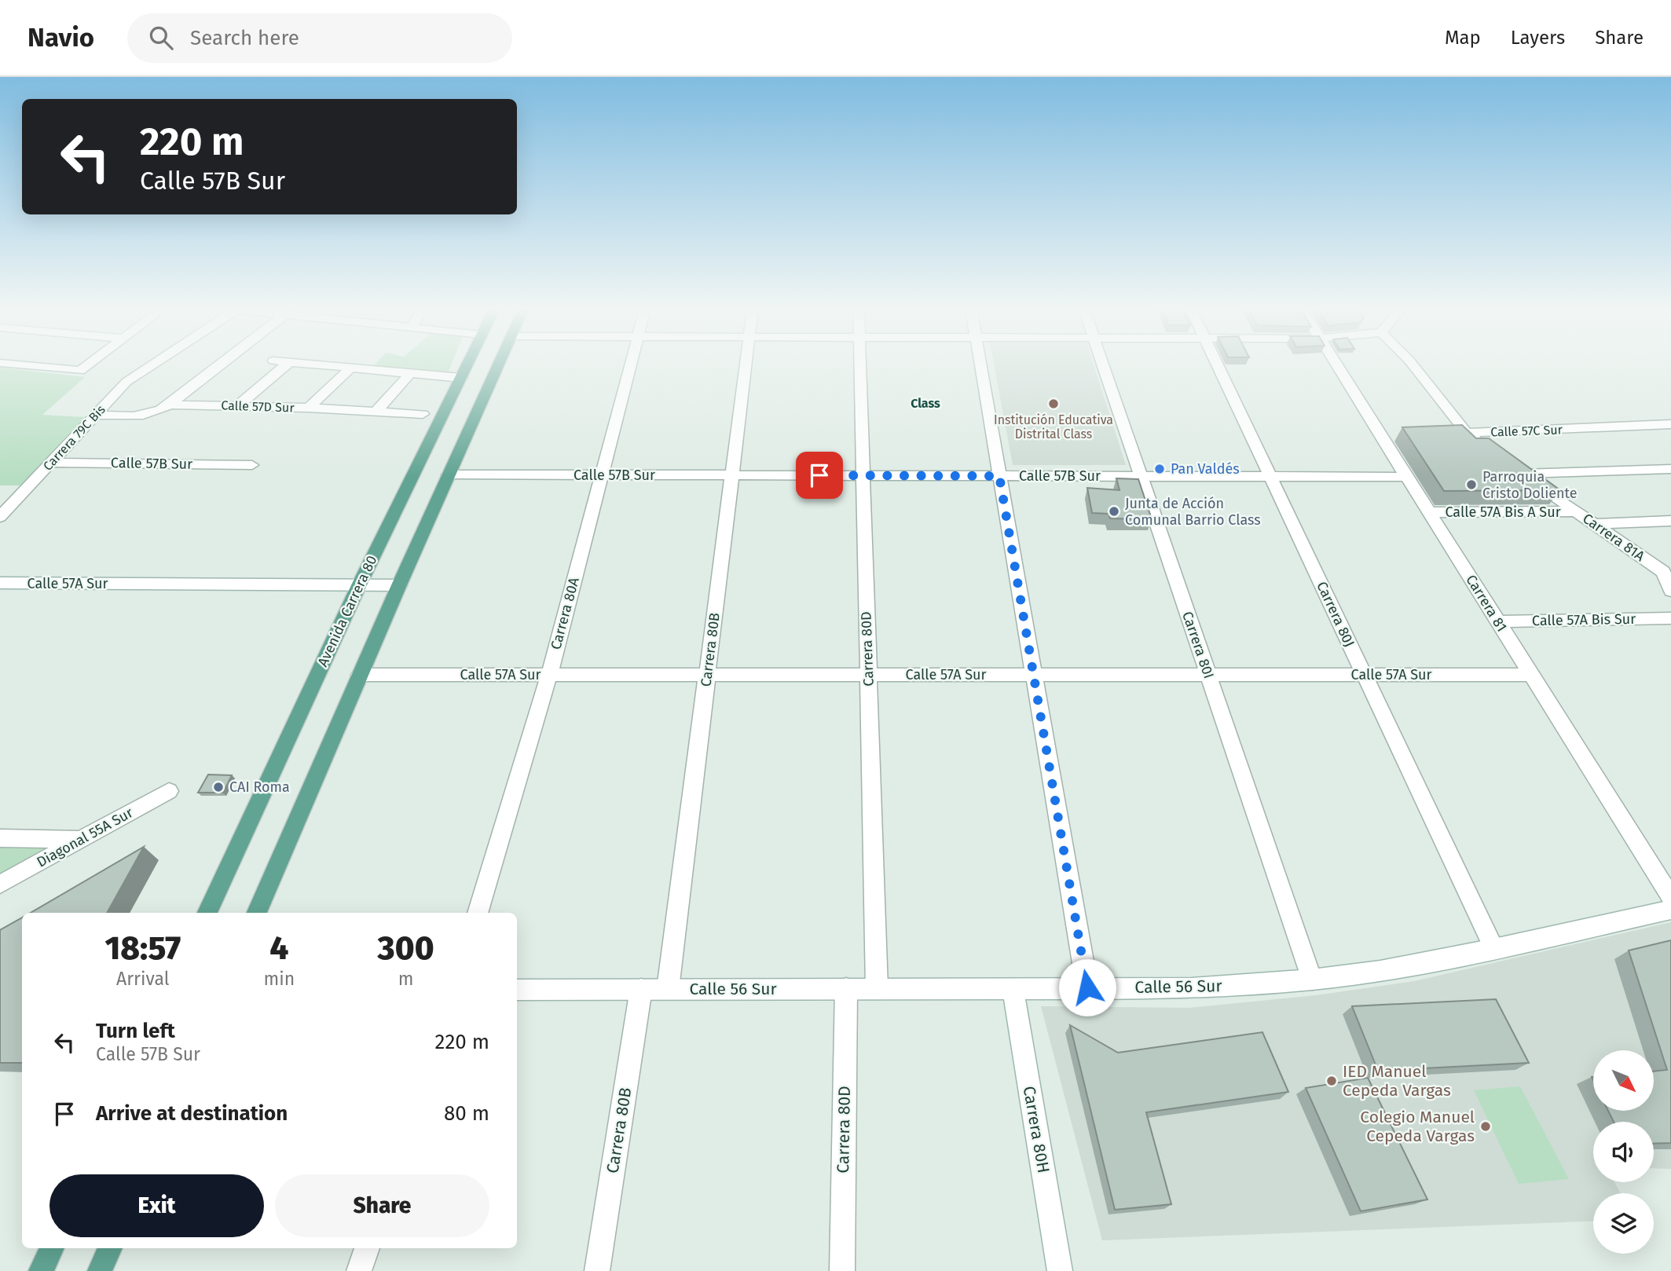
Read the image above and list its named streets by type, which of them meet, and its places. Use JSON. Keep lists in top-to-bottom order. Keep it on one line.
{"streets":{"main road":["Avenida Carrera 80"],"street":["Calle 57D Sur","Calle 57C Sur","Carrera 79C Bis","Calle 57B Sur","Calle 57A Bis A Sur","Carrera 81A","Calle 57A Sur","Carrera 81","Carrera 80A","Carrera 80J","Calle 57A Bis Sur","Carrera 80I","Carrera 80D","Carrera 80B","Diagonal 55A Sur","Calle 56 Sur","Carrera 80H"]},"crossings":[["Calle 57D Sur","Carrera 79C Bis"],["Carrera 79C Bis","Calle 57B Sur"],["Calle 57B Sur","Carrera 81"],["Calle 57B Sur","Carrera 80A"],["Calle 57B Sur","Carrera 80J"],["Calle 57B Sur","Carrera 80I"],["Calle 57B Sur","Carrera 80D"],["Calle 57B Sur","Carrera 80B"],["Calle 57A Bis A Sur","Carrera 81A"],["Calle 57A Bis A Sur","Carrera 81"],["Calle 57A Sur","Carrera 81"],["Calle 57A Sur","Avenida Carrera 80"],["Calle 57A Sur","Carrera 80A"],["Calle 57A Sur","Carrera 80J"],["Calle 57A Sur","Carrera 80I"],["Calle 57A Sur","Carrera 80D"],["Calle 57A Sur","Carrera 80B"],["Carrera 81","Calle 57A Bis Sur"],["Carrera 80J","Calle 56 Sur"],["Carrera 80I","Calle 56 Sur"],["Carrera 80D","Calle 56 Sur"],["Carrera 80B","Calle 56 Sur"],["Calle 56 Sur","Carrera 80H"]],"districts":["Class"],"places":["Institución Educativa Distrital Class","Pan Valdés","Parroquia Cristo Doliente","Junta de Acción Comunal Barrio Class","CAI Roma","IED Manuel Cepeda Vargas","Colegio Manuel Cepeda Vargas"],"north":"bottom right","page":{"header":"Navio","search":"Search here","nav":["Map","Layers","Share"],"turn":["220 m","Calle 57B Sur"],"eta":["18:57","Arrival","4","min","300","m"],"list":[{"name":"Turn left","note":"Calle 57B Sur","value":"220 m"},{"name":"Arrive at destination","value":"80 m"}],"buttons":["Exit","Share"]}}
